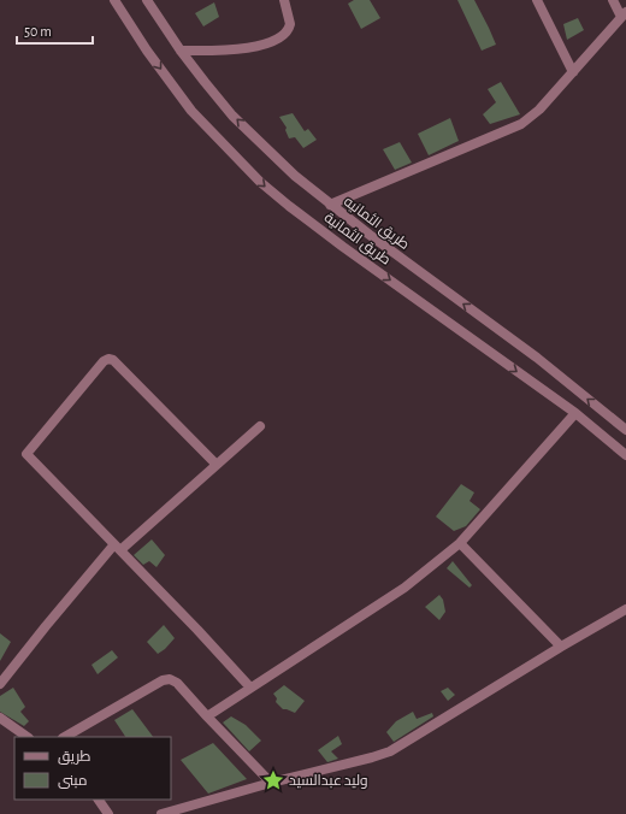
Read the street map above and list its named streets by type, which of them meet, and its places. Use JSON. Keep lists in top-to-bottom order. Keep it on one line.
{"streets":{"street":["طريق الثمانيه","طريق الثمانية"]},"one_way":["طريق الثمانيه","طريق الثمانية"],"places":{"place":["وليد عبدالسيد"]},"legend":["طريق","مبنى"],"scale_bar":"50 m"}
